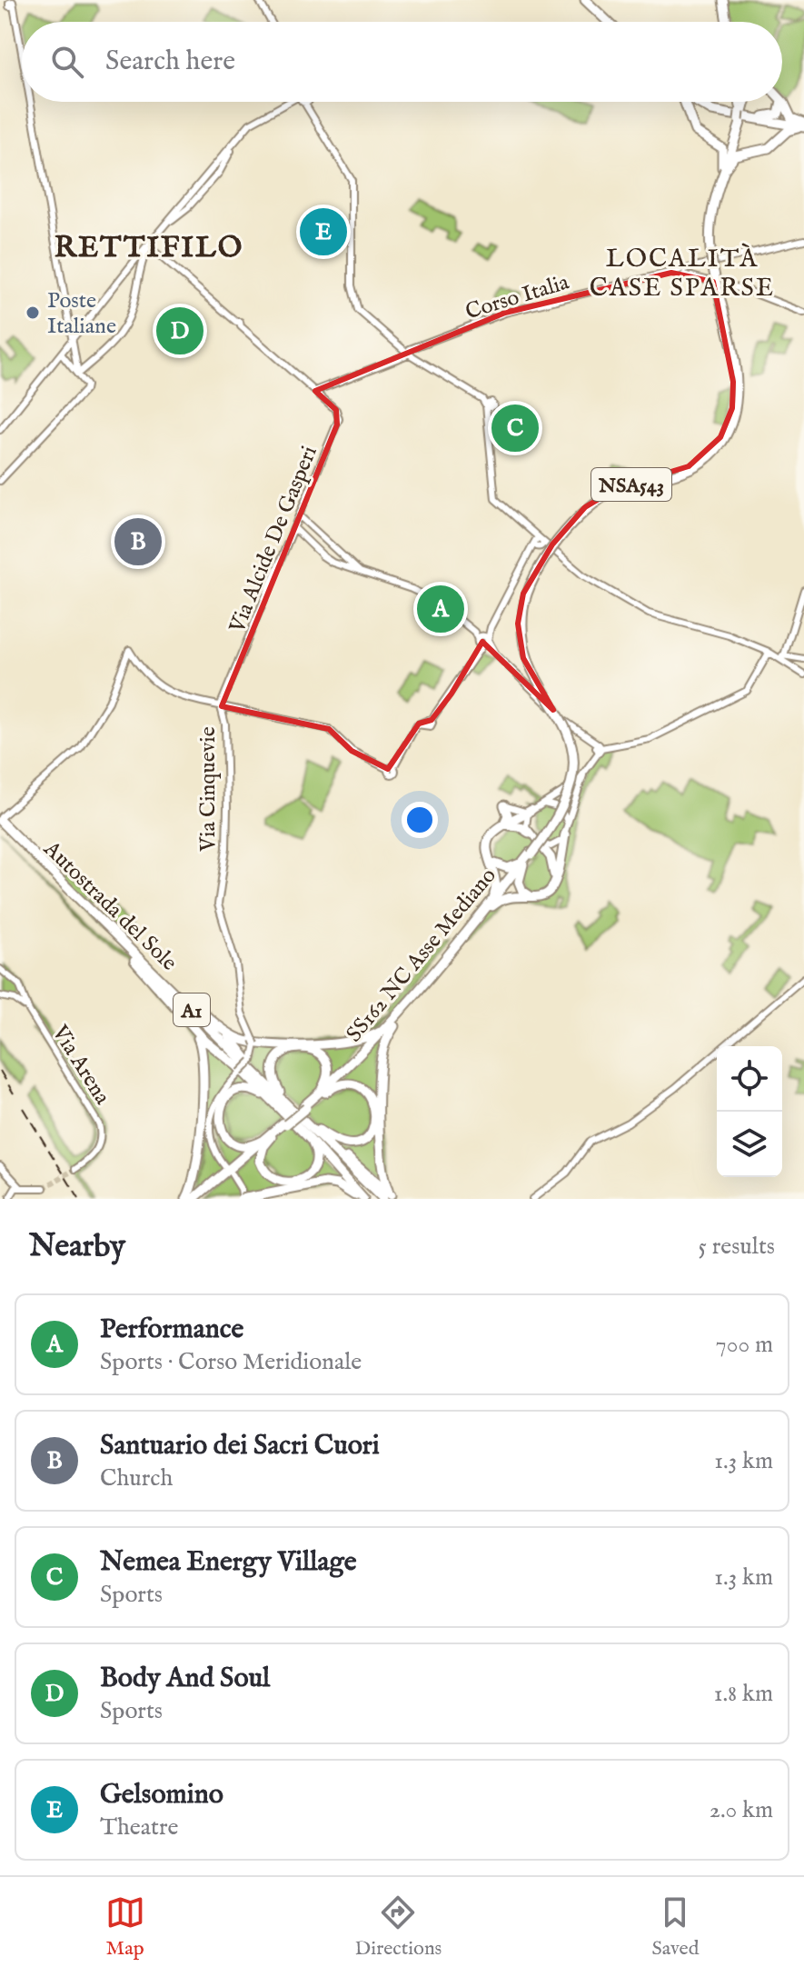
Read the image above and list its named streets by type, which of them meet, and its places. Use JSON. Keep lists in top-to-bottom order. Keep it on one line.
{"streets":{"highway":["NSA543","Autostrada del Sole","SS162 NC Asse Mediano","A1"],"street":["Corso Italia","Via Alcide De Gasperi","Via Cinquevie","Via Arena"]},"crossings":[["Corso Italia","Via Alcide De Gasperi"],["NSA543","SS162 NC Asse Mediano"],["Via Alcide De Gasperi","Via Cinquevie"],["Via Cinquevie","Autostrada del Sole"]],"districts":["RETTIFILO","LOCALITÀ CASE SPARSE"],"places":["Poste Italiane"],"page":{"search":"Search here","pins":["E","D","C","B","A"],"heading":["Nearby","5 results"],"list":[{"mark":"A","name":"Performance","note":"Sports · Corso Meridionale","value":"700 m"},{"mark":"B","name":"Santuario dei Sacri Cuori","note":"Church","value":"1.3 km"},{"mark":"C","name":"Nemea Energy Village","note":"Sports","value":"1.3 km"},{"mark":"D","name":"Body And Soul","note":"Sports","value":"1.8 km"},{"mark":"E","name":"Gelsomino","note":"Theatre","value":"2.0 km"}],"nav":["Map","Directions","Saved"]}}
